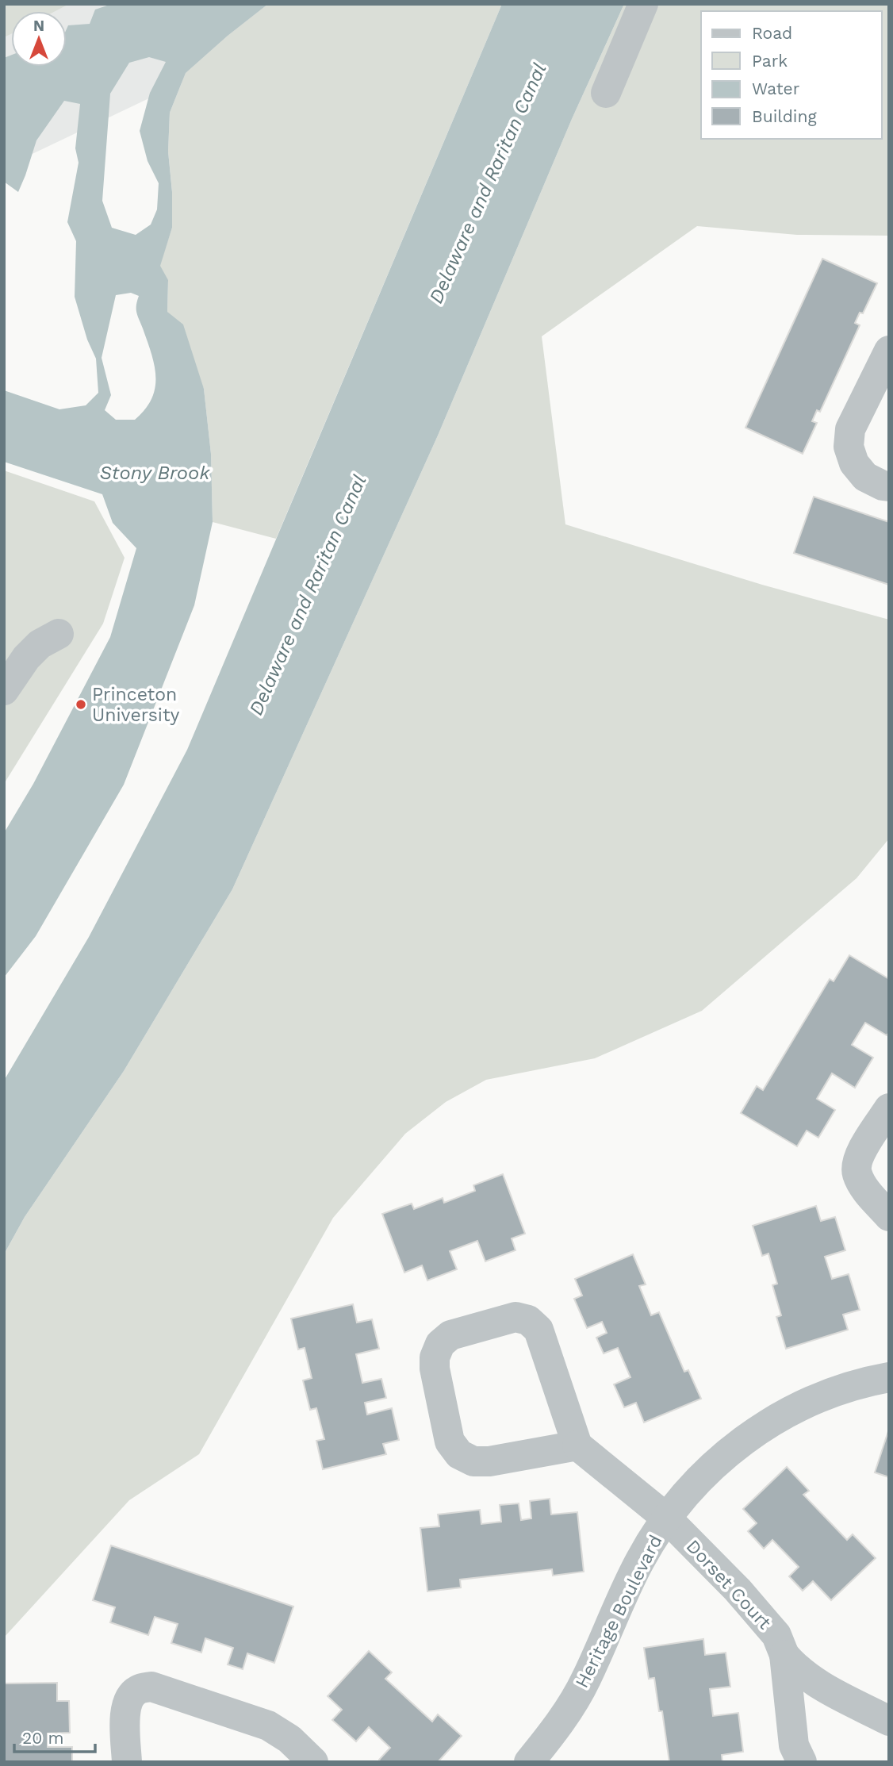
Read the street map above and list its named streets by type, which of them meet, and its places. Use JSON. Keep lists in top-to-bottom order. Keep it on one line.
{"streets":{"street":["Dorset Court","Heritage Boulevard"]},"crossings":[["Dorset Court","Heritage Boulevard"]],"water":["Delaware and Raritan Canal","Stony Brook"],"places":["Princeton University"],"legend":["Road","Park","Water","Building"],"scale_bar":"20 m","north":"top"}
